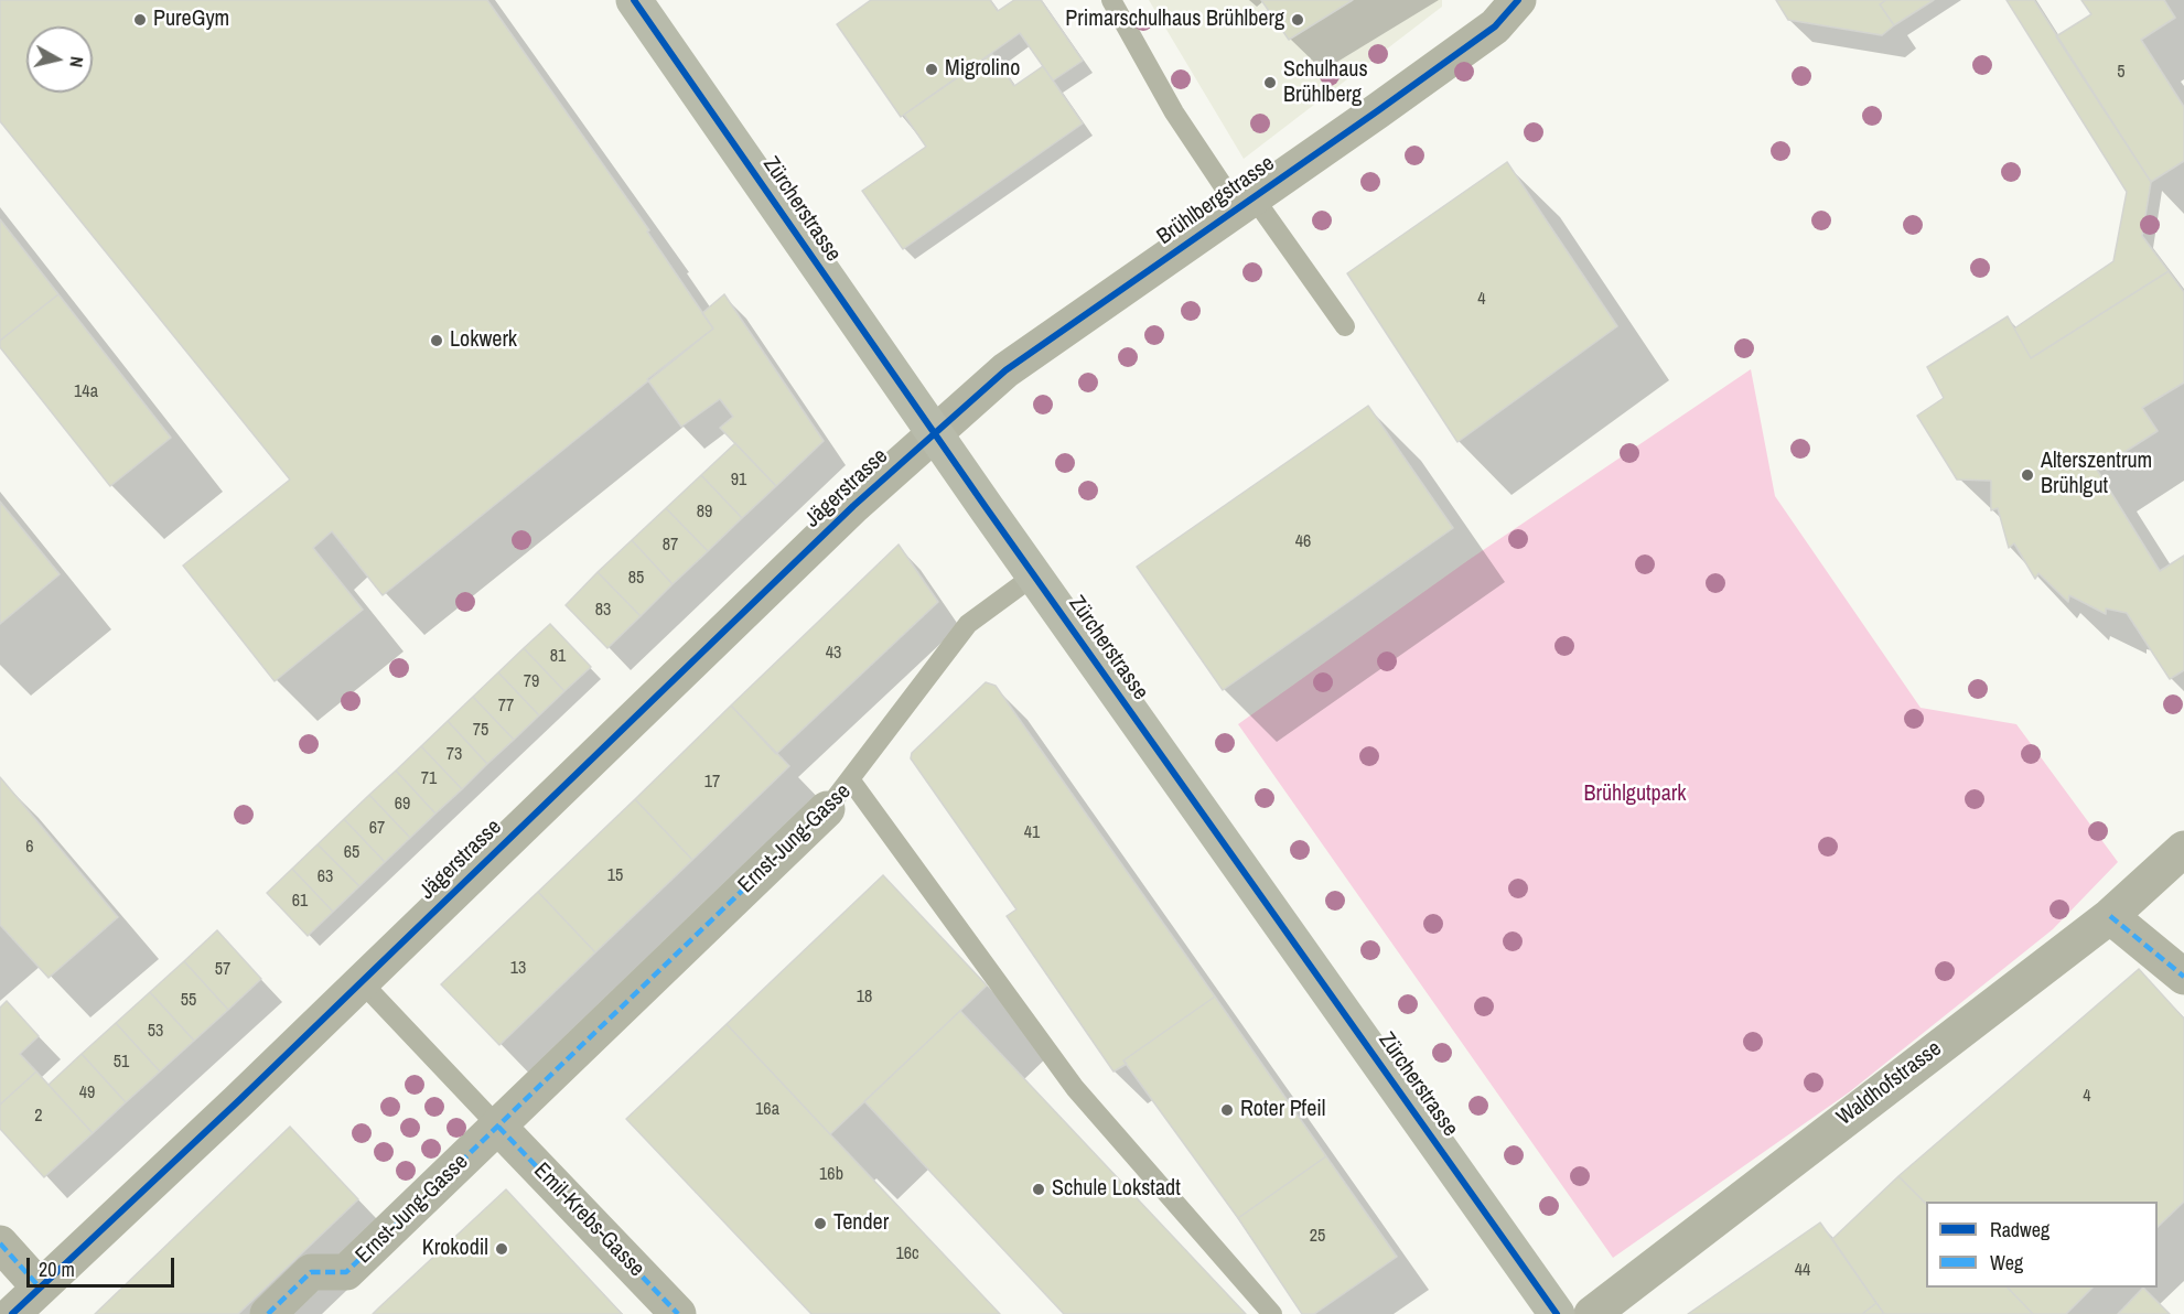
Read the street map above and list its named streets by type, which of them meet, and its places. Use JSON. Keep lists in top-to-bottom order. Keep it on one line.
{"streets":{"main road":["Zürcherstrasse"],"street":["Brühlbergstrasse","Jägerstrasse","Ernst-Jung-Gasse","Waldhofstrasse","Emil-Krebs-Gasse"]},"crossings":[["Brühlbergstrasse","Zürcherstrasse"],["Brühlbergstrasse","Jägerstrasse"],["Zürcherstrasse","Jägerstrasse"],["Ernst-Jung-Gasse","Emil-Krebs-Gasse"]],"parks":["Brühlgutpark"],"places":["PureGym","Primarschulhaus Brühlberg","Migrolino","Schulhaus Brühlberg","Lokwerk","Alterszentrum Brühlgut","Roter Pfeil","Schule Lokstadt","Tender","Krokodil"],"house_numbers":["5","4","14a","91","89","46","87","85","83","43","81","79","77","75","73","71","17","69","67","41","6","65","15","63","61","13","57","18","55","53","51","49","4","16a","2","16b","25","16c","44"],"legend":["Radweg","Weg"],"scale_bar":"20 m","north":"right"}
